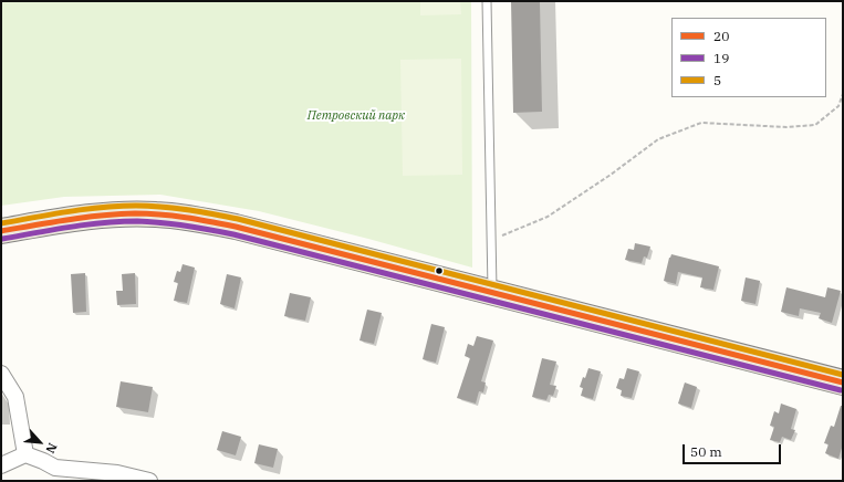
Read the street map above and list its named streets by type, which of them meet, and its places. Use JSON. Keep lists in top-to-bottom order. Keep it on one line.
{"parks":["Петровский парк"],"lines":["transit line 5","transit line 20","transit line 19"],"legend":["20","19","5"],"scale_bar":"50 m","north":"bottom right"}
